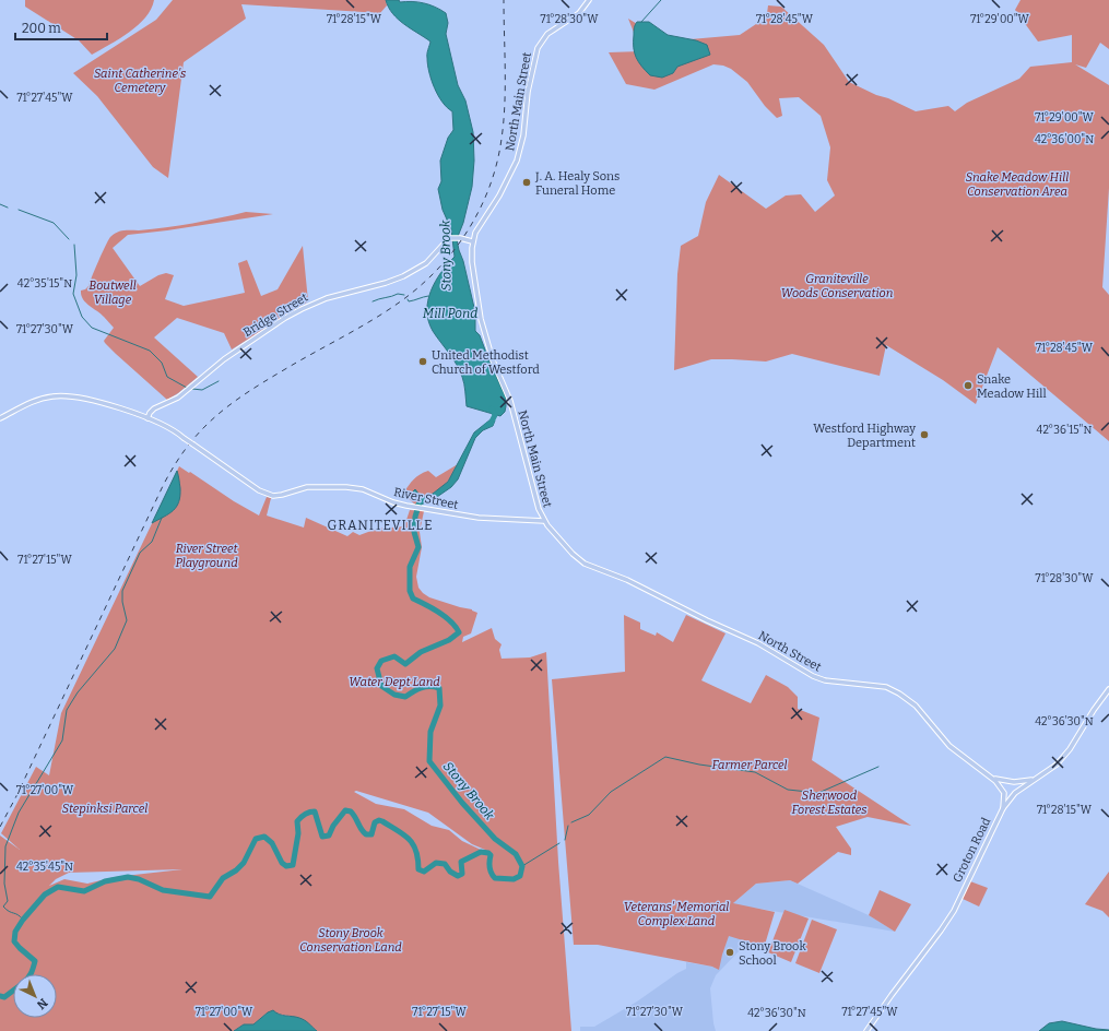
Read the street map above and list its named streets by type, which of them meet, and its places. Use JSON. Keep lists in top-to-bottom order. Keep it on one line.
{"streets":{"main road":["North Main Street","Bridge Street","River Street","North Street","Groton Road"]},"crossings":[["North Main Street","Bridge Street"],["North Main Street","River Street"],["North Main Street","North Street"],["Bridge Street","River Street"],["River Street","North Street"],["North Street","Groton Road"]],"districts":["GRANITEVILLE"],"water":["Stony Brook","Mill Pond"],"parks":["Saint Catherine's Cemetery","Snake Meadow Hill Conservation Area","Graniteville Woods Conservation","Boutwell Village","River Street Playground","Water Dept Land","Farmer Parcel","Sherwood Forest Estates","Stepinksi Parcel","Veterans' Memorial Complex Land","Stony Brook Conservation Land"],"places":["J. A. Healy Sons Funeral Home","United Methodist Church of Westford","Snake Meadow Hill","Westford Highway Department","Stony Brook School"],"scale_bar":"200 m","north":"bottom right","coordinates":["71°28'30\"W","71°29'00\"W","71°28'15\"W","71°28'45\"W","71°27'45\"W","42°36'00\"N","42°35'15\"N","71°27'30\"W","42°36'15\"N","71°27'15\"W","42°36'30\"N","71°27'00\"W","42°35'45\"N"]}
